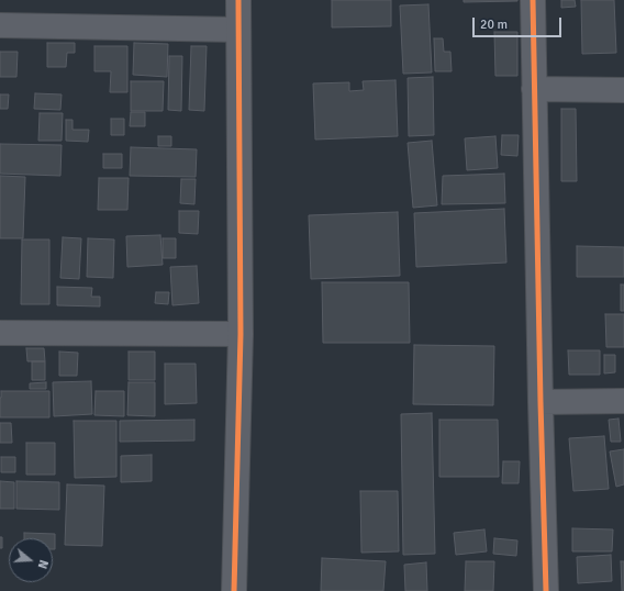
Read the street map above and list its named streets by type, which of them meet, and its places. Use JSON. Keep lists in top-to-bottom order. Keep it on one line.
{"scale_bar":"20 m","north":"right"}
